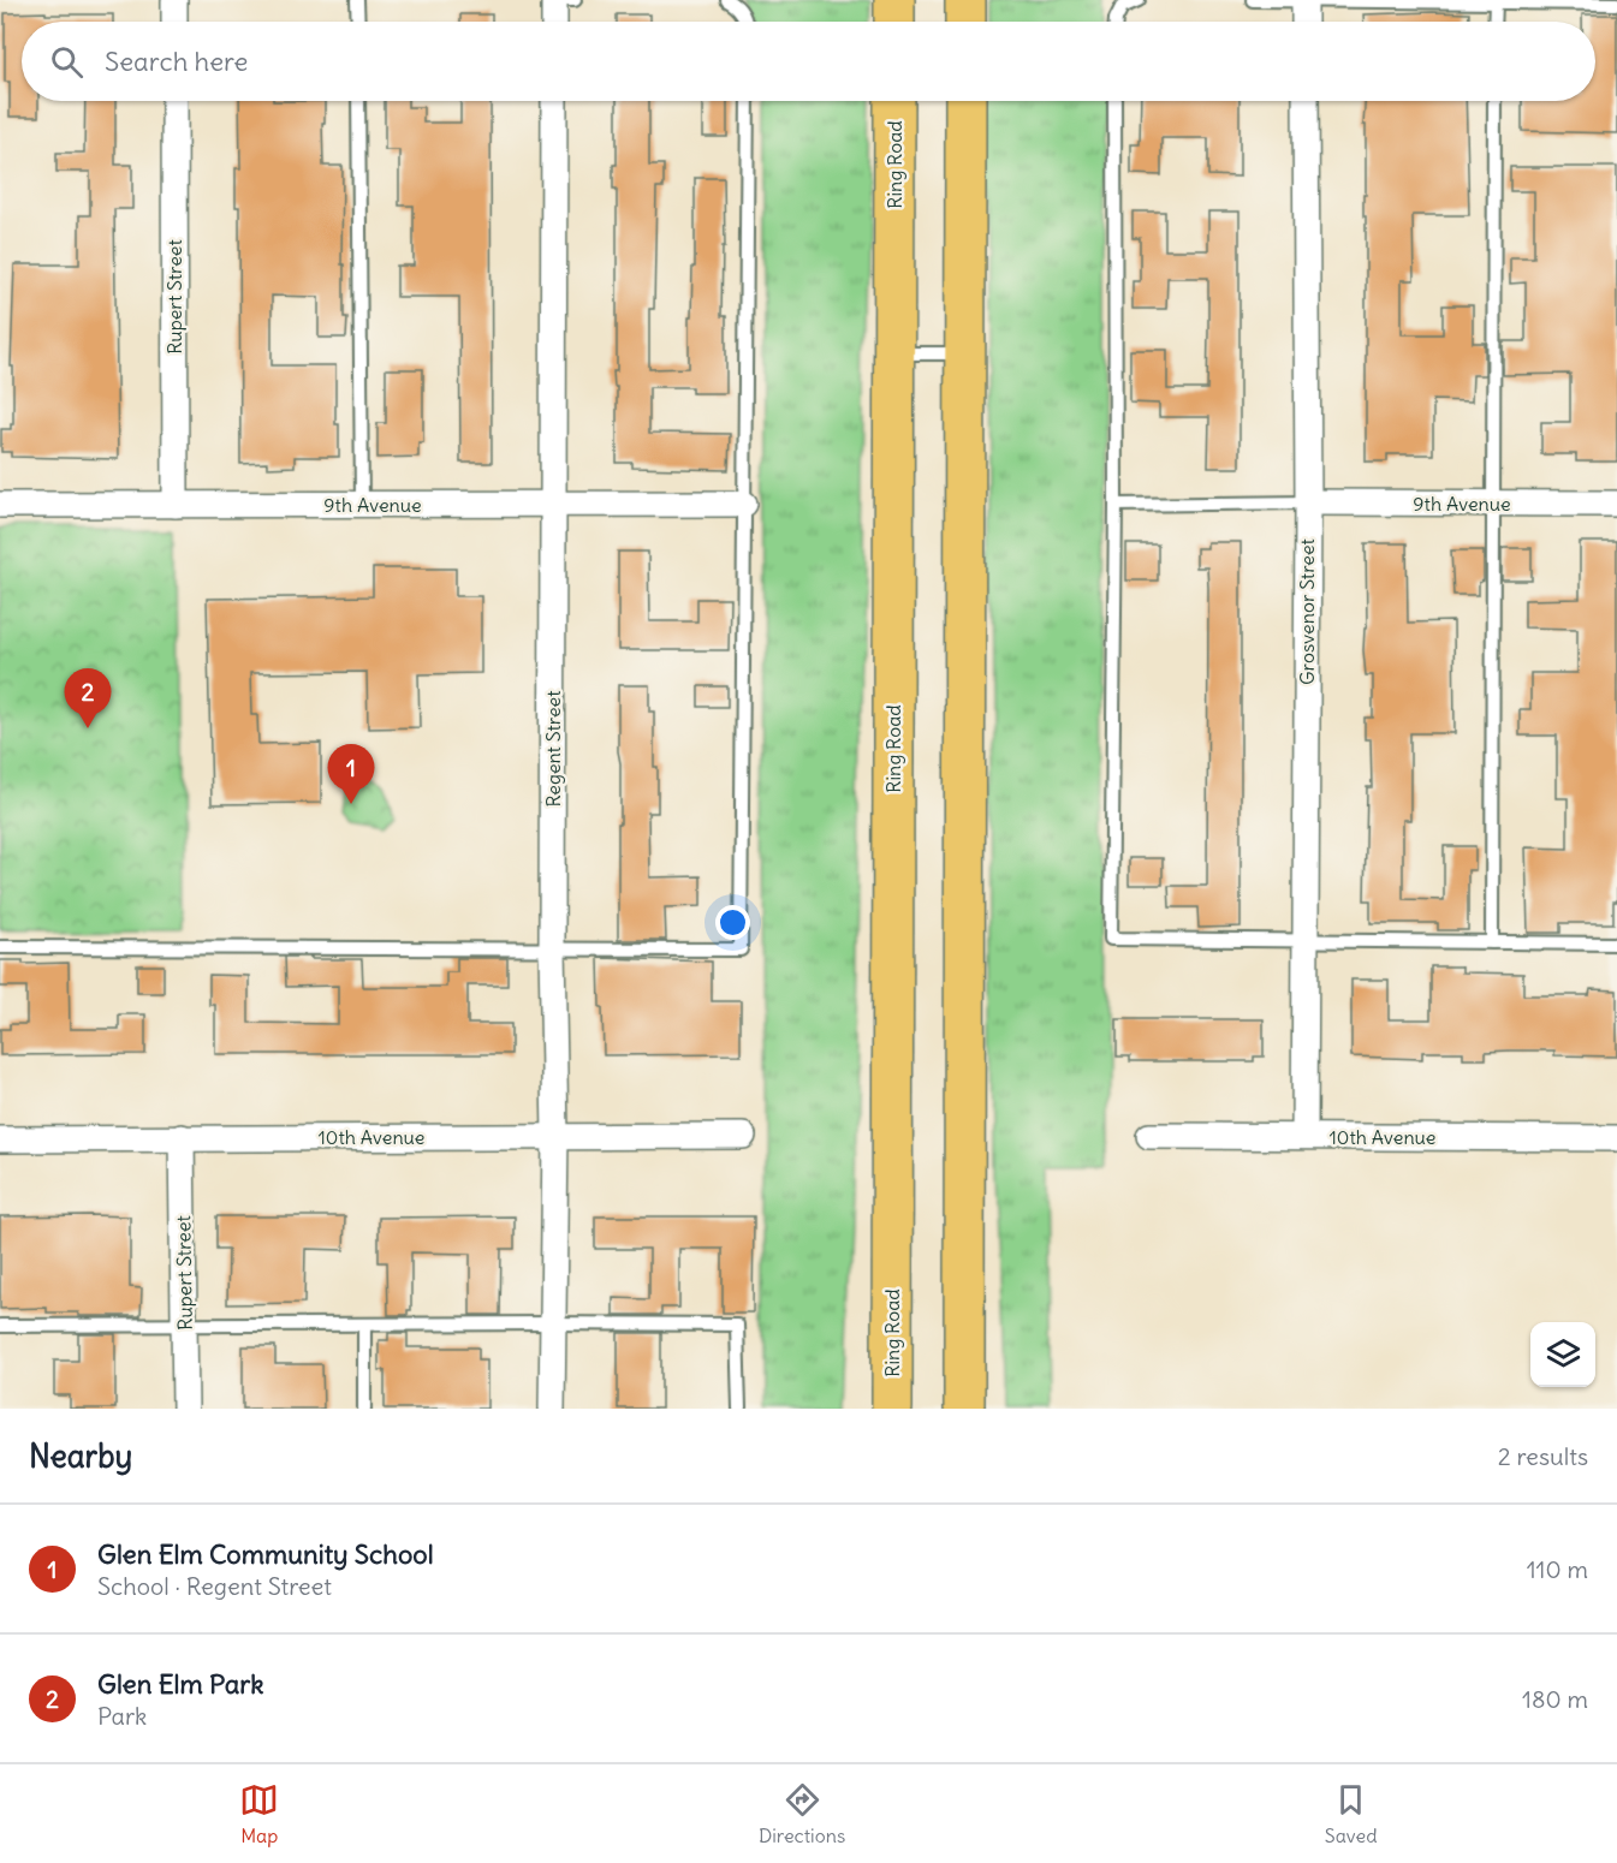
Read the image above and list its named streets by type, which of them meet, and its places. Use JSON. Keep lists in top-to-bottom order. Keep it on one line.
{"streets":{"highway":["Ring Road"],"street":["Rupert Street","9th Avenue","Grosvenor Street","Regent Street","10th Avenue"]},"crossings":[["Rupert Street","9th Avenue"],["Rupert Street","10th Avenue"],["9th Avenue","Grosvenor Street"],["9th Avenue","Regent Street"],["Grosvenor Street","10th Avenue"],["Regent Street","10th Avenue"]],"page":{"search":"Search here","pins":["2","1"],"heading":["Nearby","2 results"],"list":[{"mark":"1","name":"Glen Elm Community School","note":"School · Regent Street","value":"110 m"},{"mark":"2","name":"Glen Elm Park","note":"Park","value":"180 m"}],"nav":["Map","Directions","Saved"]}}
